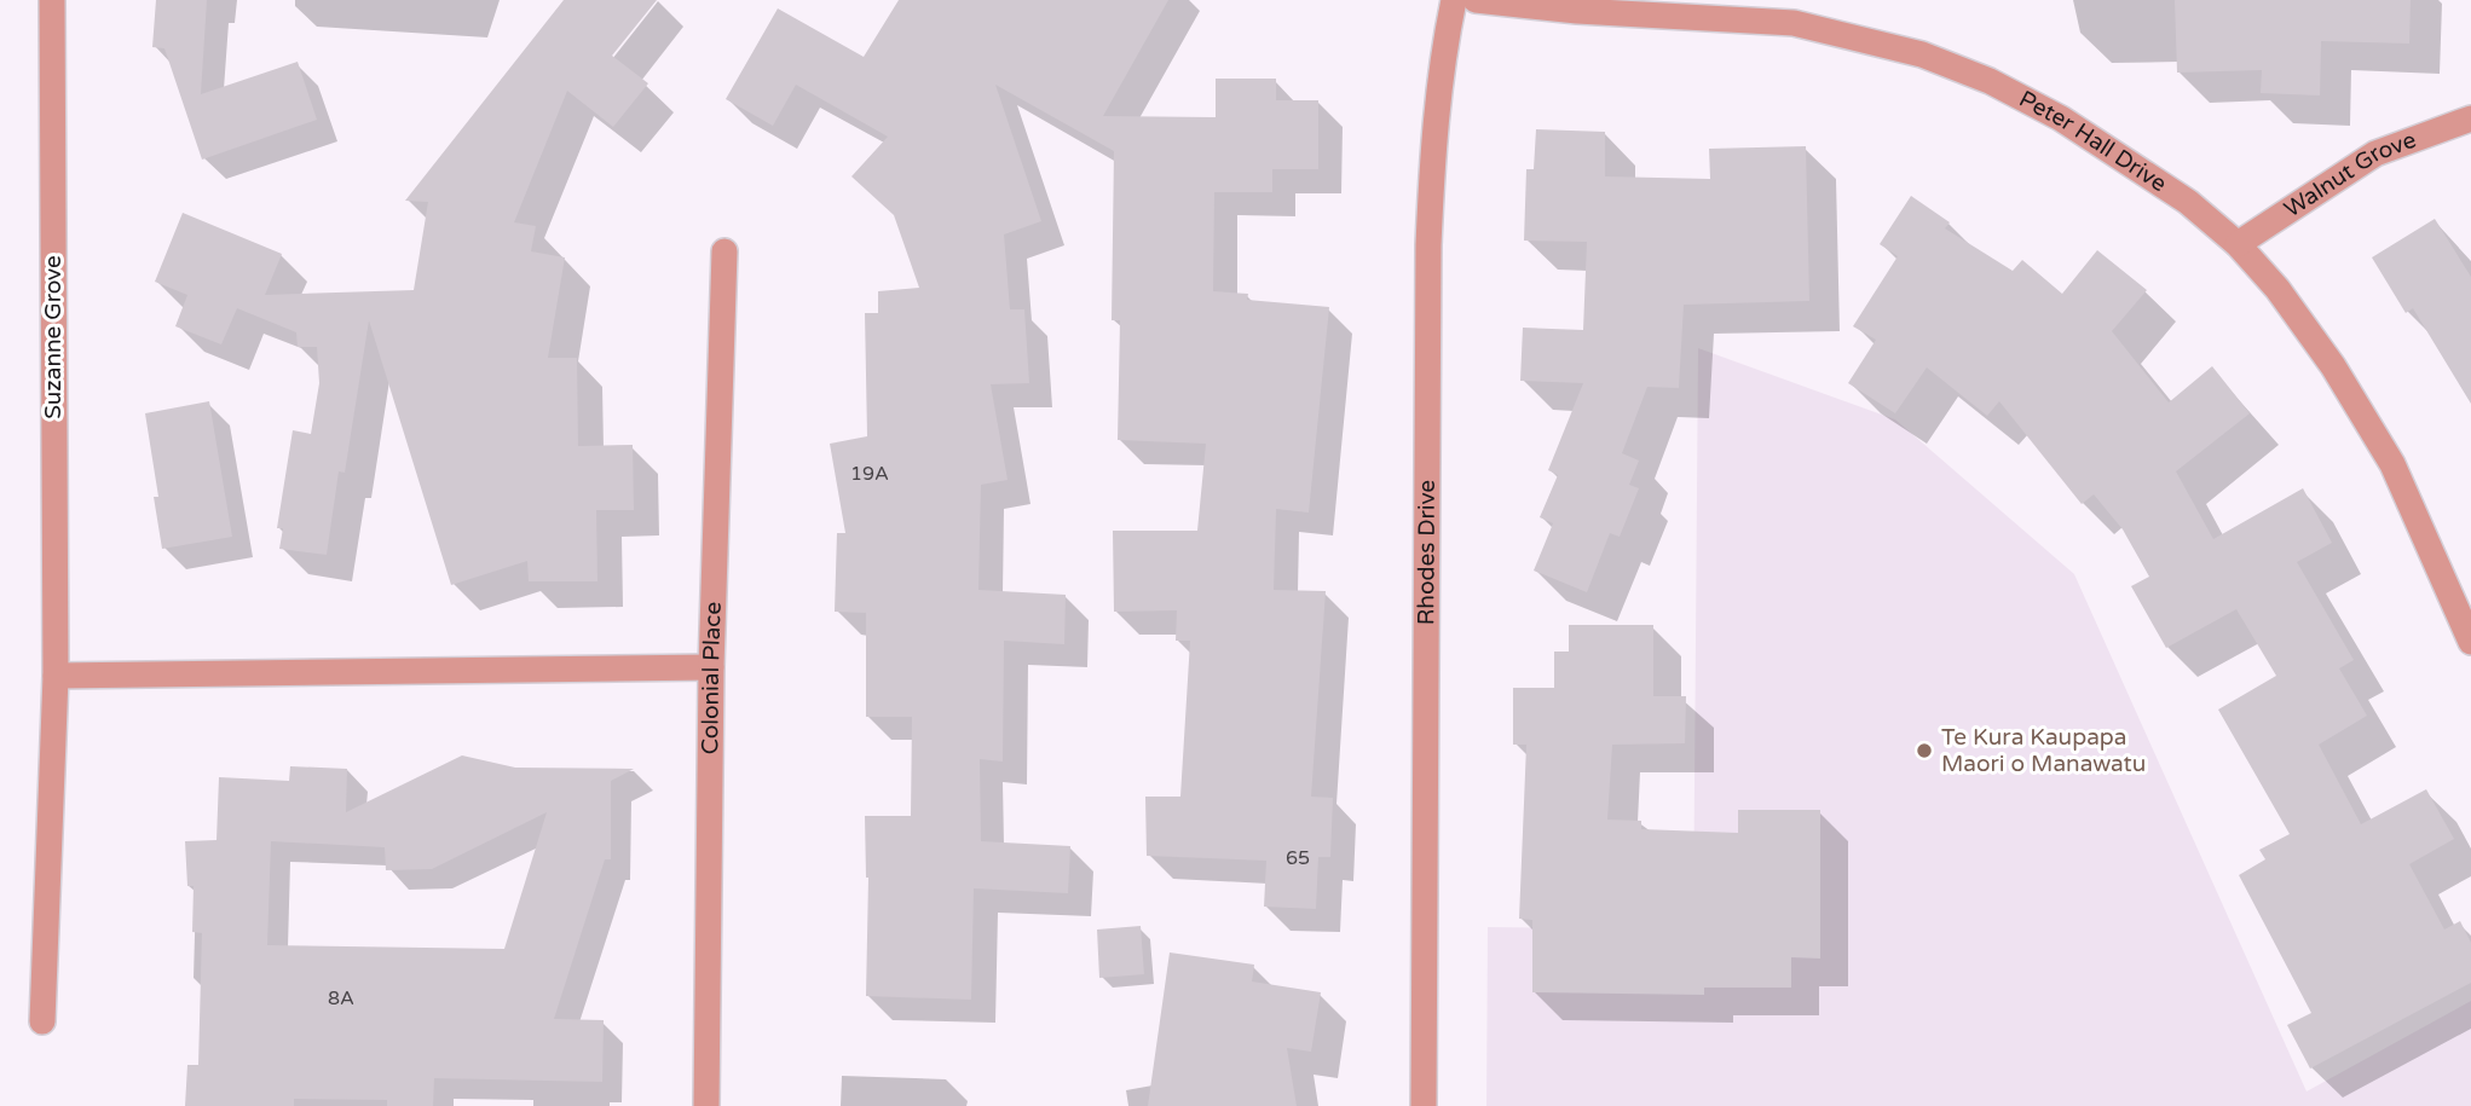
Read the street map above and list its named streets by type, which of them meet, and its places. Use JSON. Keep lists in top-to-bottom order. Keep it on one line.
{"streets":{"street":["Peter Hall Drive","Walnut Grove","Suzanne Grove","Rhodes Drive","Colonial Place"]},"crossings":[["Peter Hall Drive","Walnut Grove"]],"places":["Te Kura Kaupapa Maori o Manawatu"],"house_numbers":["19A","65","8A"]}
